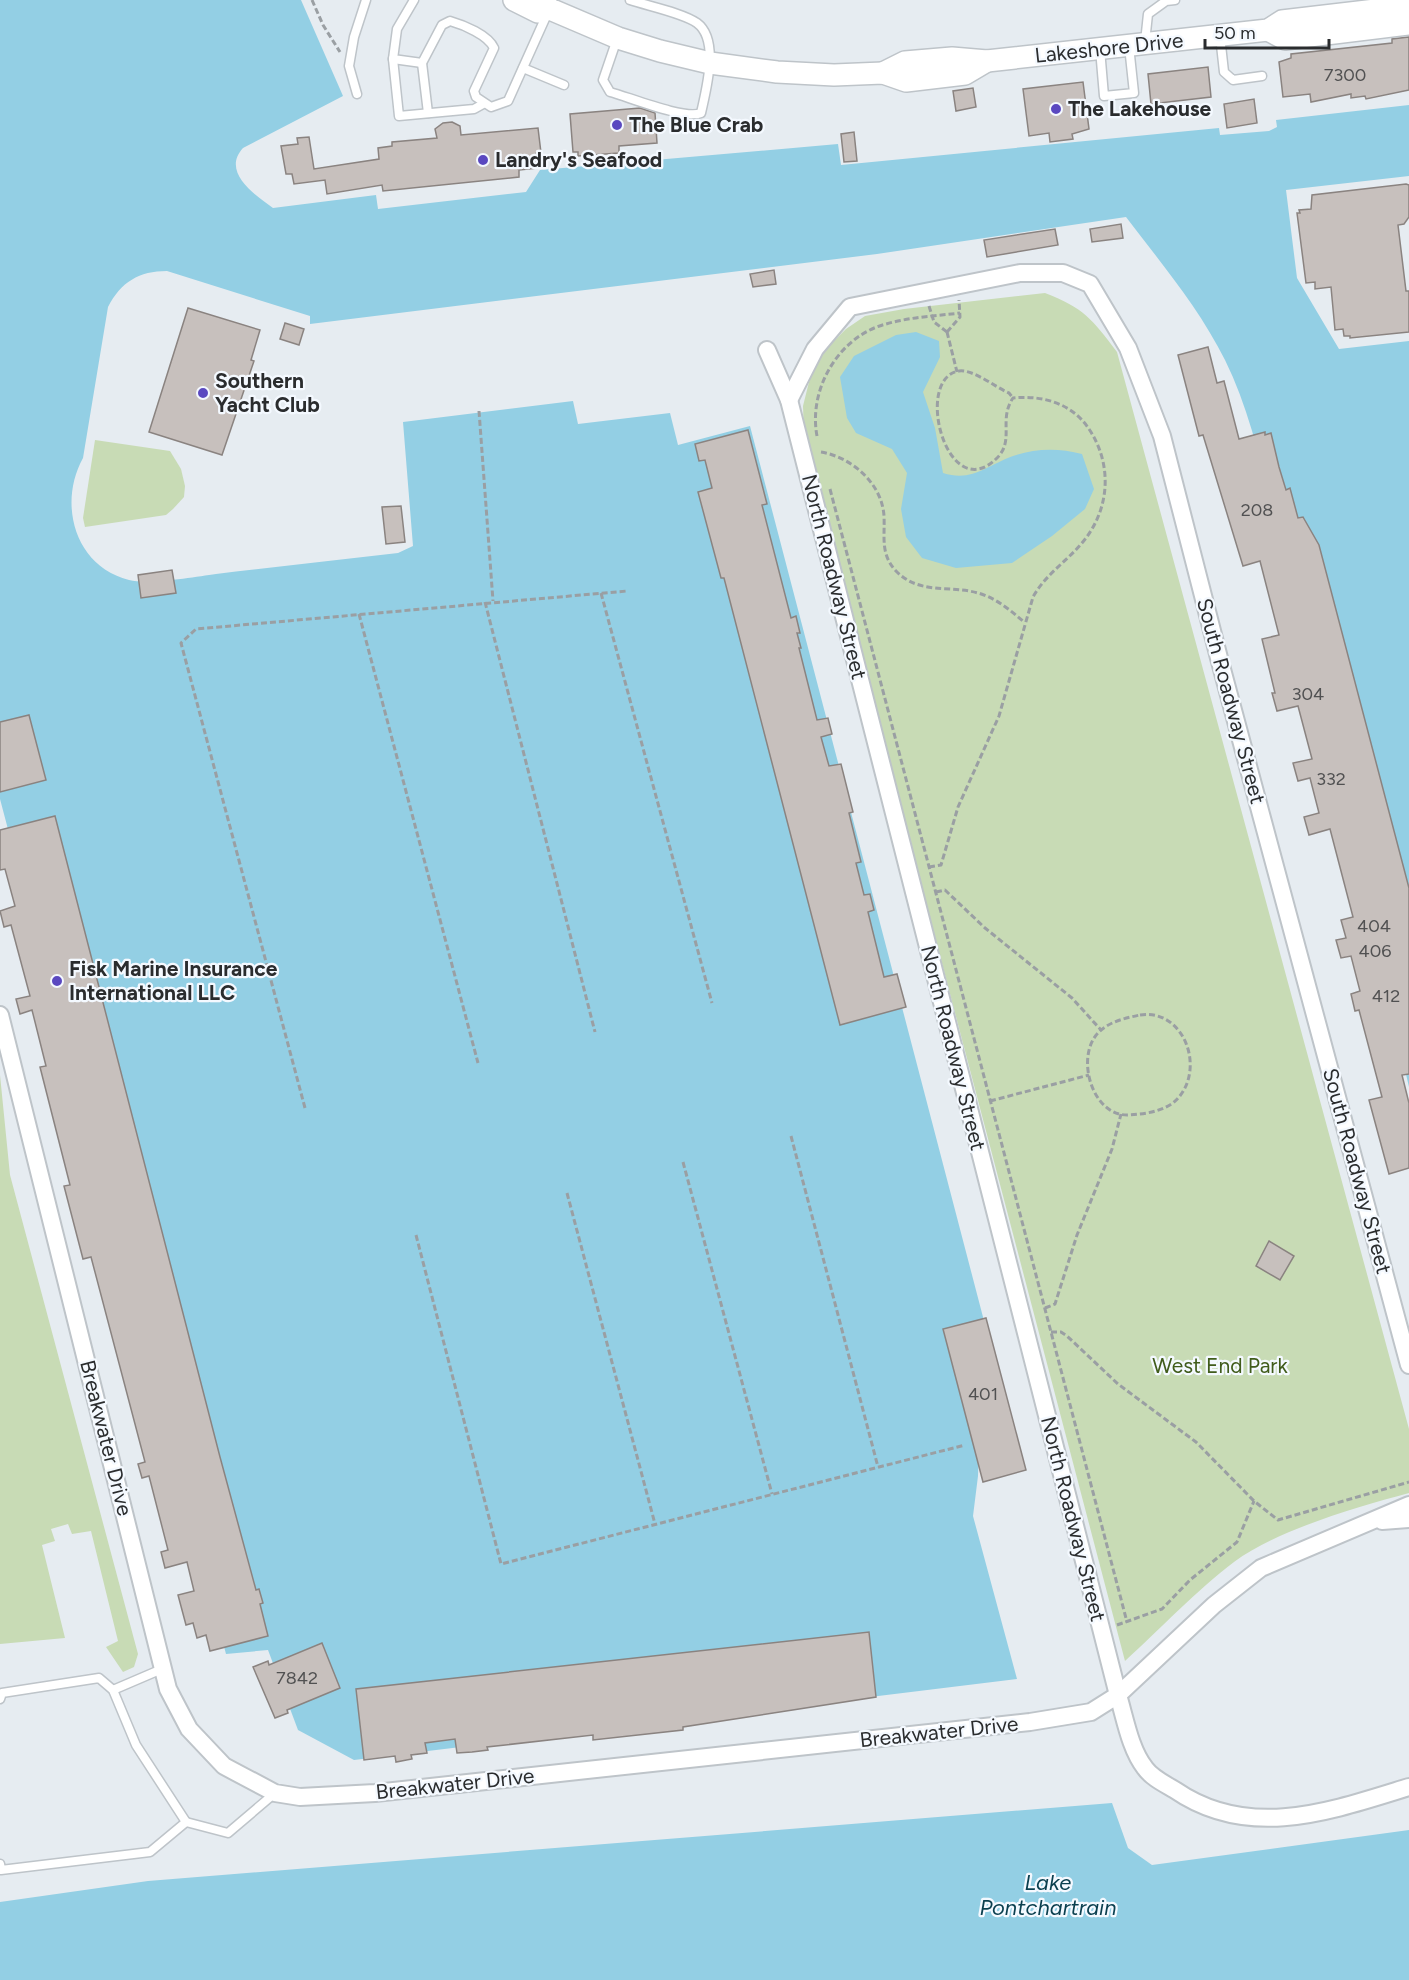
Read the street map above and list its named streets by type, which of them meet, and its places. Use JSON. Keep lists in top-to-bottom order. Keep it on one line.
{"streets":{"street":["Lakeshore Drive","North Roadway Street","South Roadway Street","Breakwater Drive"]},"crossings":[["North Roadway Street","South Roadway Street"],["North Roadway Street","Breakwater Drive"]],"water":["Lake Pontchartrain"],"parks":["West End Park"],"places":["The Lakehouse","The Blue Crab","Landry's Seafood","Southern Yacht Club","Fisk Marine Insurance International LLC"],"house_numbers":["7300","208","304","332","404","406","412","401","7842"],"scale_bar":"50 m"}
